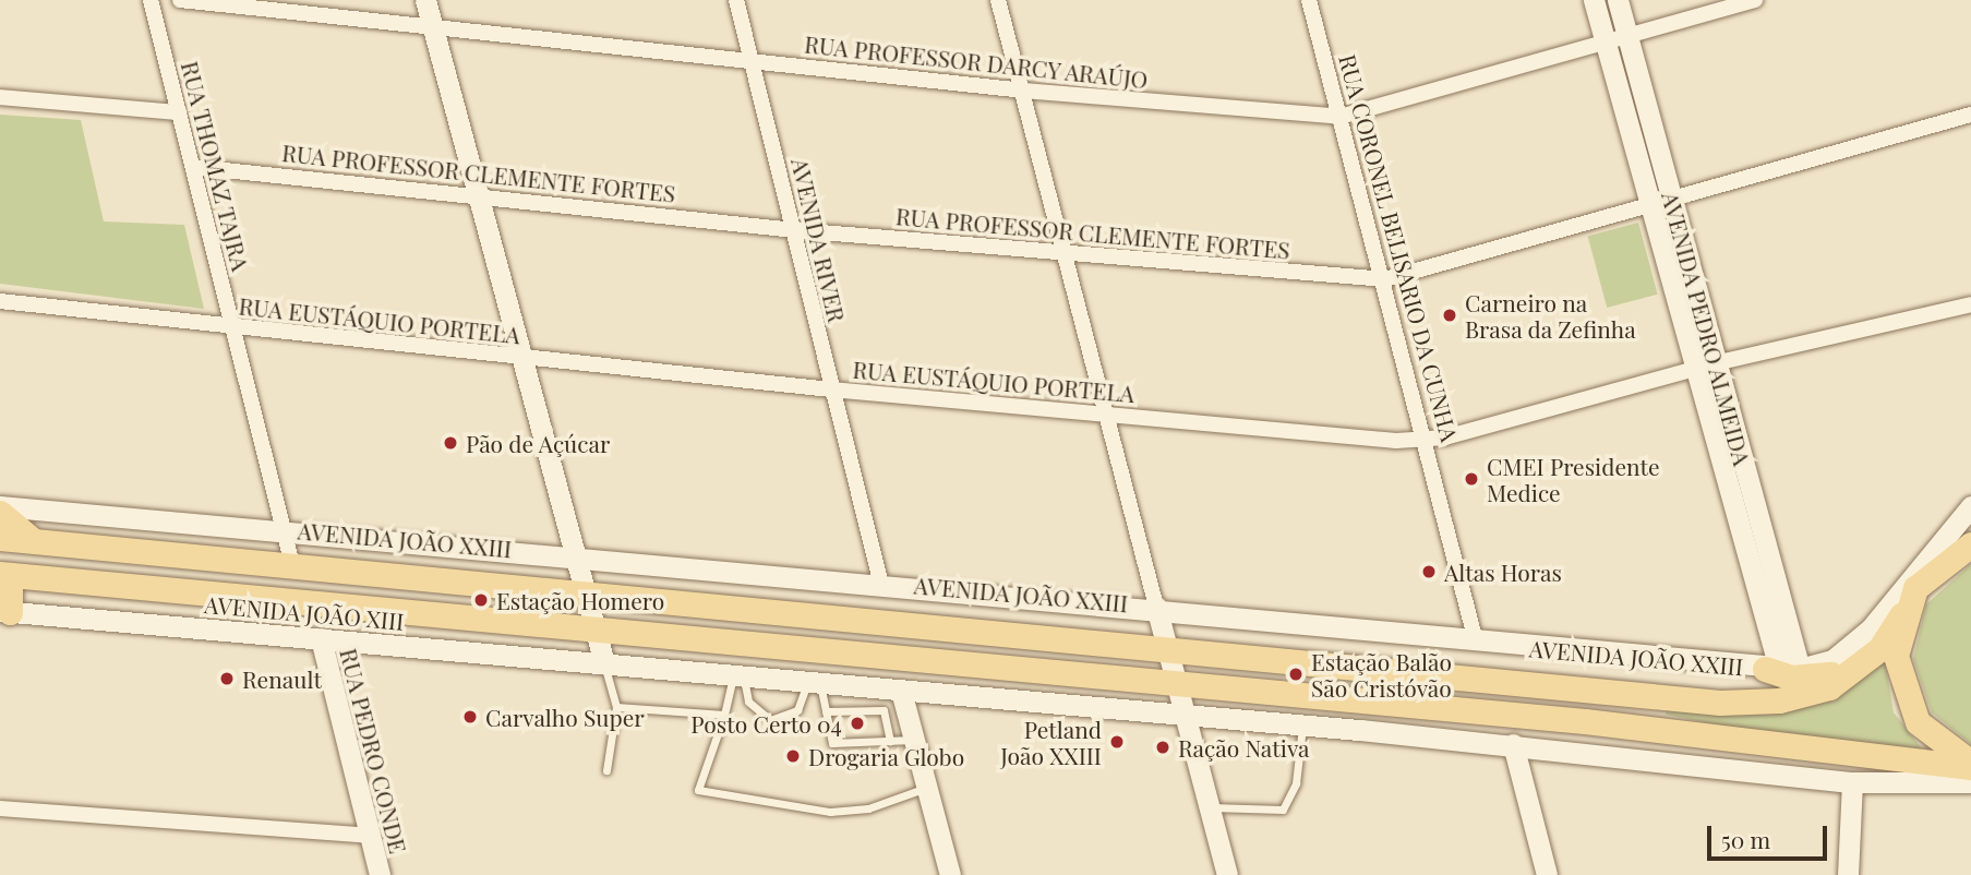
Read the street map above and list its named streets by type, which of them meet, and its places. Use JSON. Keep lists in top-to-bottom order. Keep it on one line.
{"streets":{"main road":["AVENIDA JOÃO XXIII"],"street":["RUA PROFESSOR DARCY ARAÚJO","RUA THOMAZ TAJRA","RUA PROFESSOR CLEMENTE FORTES","AVENIDA RIVER","RUA CORONEL BELISARIO DA CUNHA","RUA EUSTÁQUIO PORTELA","AVENIDA PEDRO ALMEIDA","AVENIDA JOÃO XIII","RUA PEDRO CONDE"]},"crossings":[["RUA PROFESSOR DARCY ARAÚJO","AVENIDA RIVER"],["RUA PROFESSOR DARCY ARAÚJO","RUA CORONEL BELISARIO DA CUNHA"],["RUA PROFESSOR DARCY ARAÚJO","AVENIDA PEDRO ALMEIDA"],["RUA THOMAZ TAJRA","RUA PROFESSOR CLEMENTE FORTES"],["RUA THOMAZ TAJRA","RUA EUSTÁQUIO PORTELA"],["RUA THOMAZ TAJRA","AVENIDA JOÃO XXIII"],["RUA PROFESSOR CLEMENTE FORTES","AVENIDA RIVER"],["RUA PROFESSOR CLEMENTE FORTES","RUA CORONEL BELISARIO DA CUNHA"],["RUA PROFESSOR CLEMENTE FORTES","AVENIDA PEDRO ALMEIDA"],["AVENIDA RIVER","RUA EUSTÁQUIO PORTELA"],["AVENIDA RIVER","AVENIDA JOÃO XXIII"],["RUA CORONEL BELISARIO DA CUNHA","RUA EUSTÁQUIO PORTELA"],["RUA CORONEL BELISARIO DA CUNHA","AVENIDA JOÃO XXIII"],["RUA EUSTÁQUIO PORTELA","AVENIDA PEDRO ALMEIDA"],["AVENIDA PEDRO ALMEIDA","AVENIDA JOÃO XXIII"],["AVENIDA JOÃO XIII","RUA PEDRO CONDE"]],"places":["Carneiro na Brasa da Zefinha","Pão de Açúcar","CMEI Presidente Medice","Altas Horas","Estação Homero","Estação Balão São Cristóvão","Renault","Carvalho Super","Posto Certo 04","Petland João XXIII","Ração Nativa","Drogaria Globo"],"scale_bar":"50 m"}
